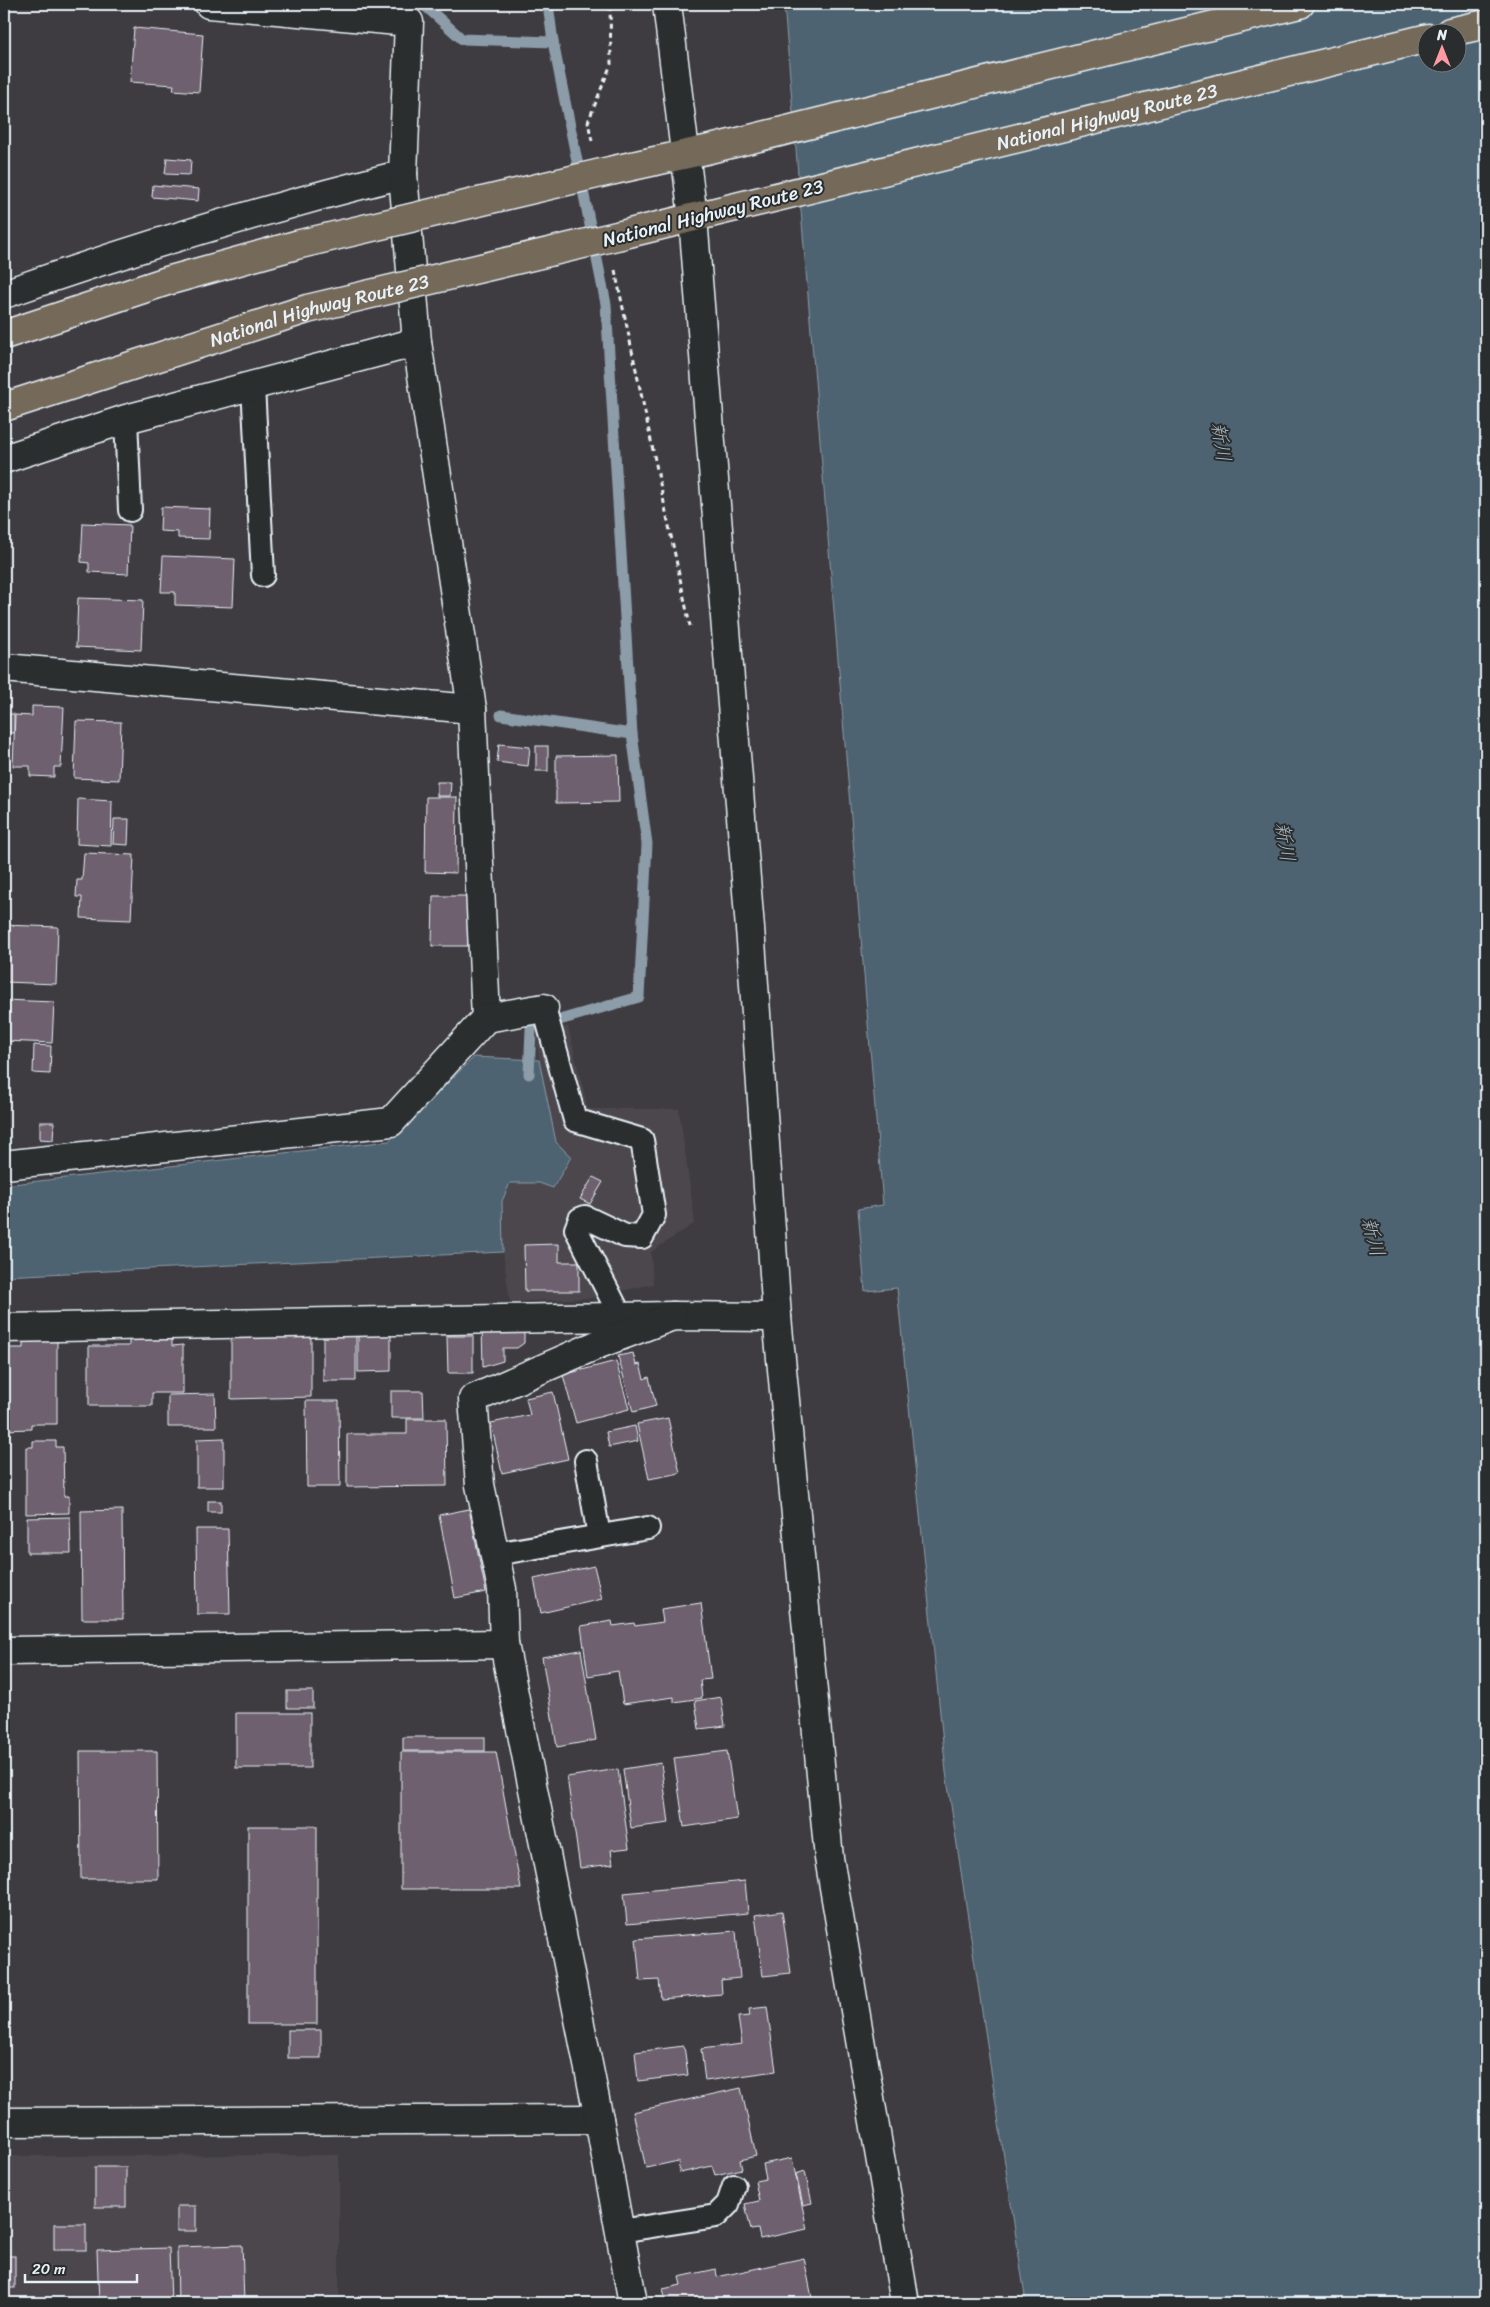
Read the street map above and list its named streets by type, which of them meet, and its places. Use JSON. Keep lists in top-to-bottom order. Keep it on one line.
{"streets":{"highway":["National Highway Route 23"]},"water":["新川"],"scale_bar":"20 m","north":"top"}
